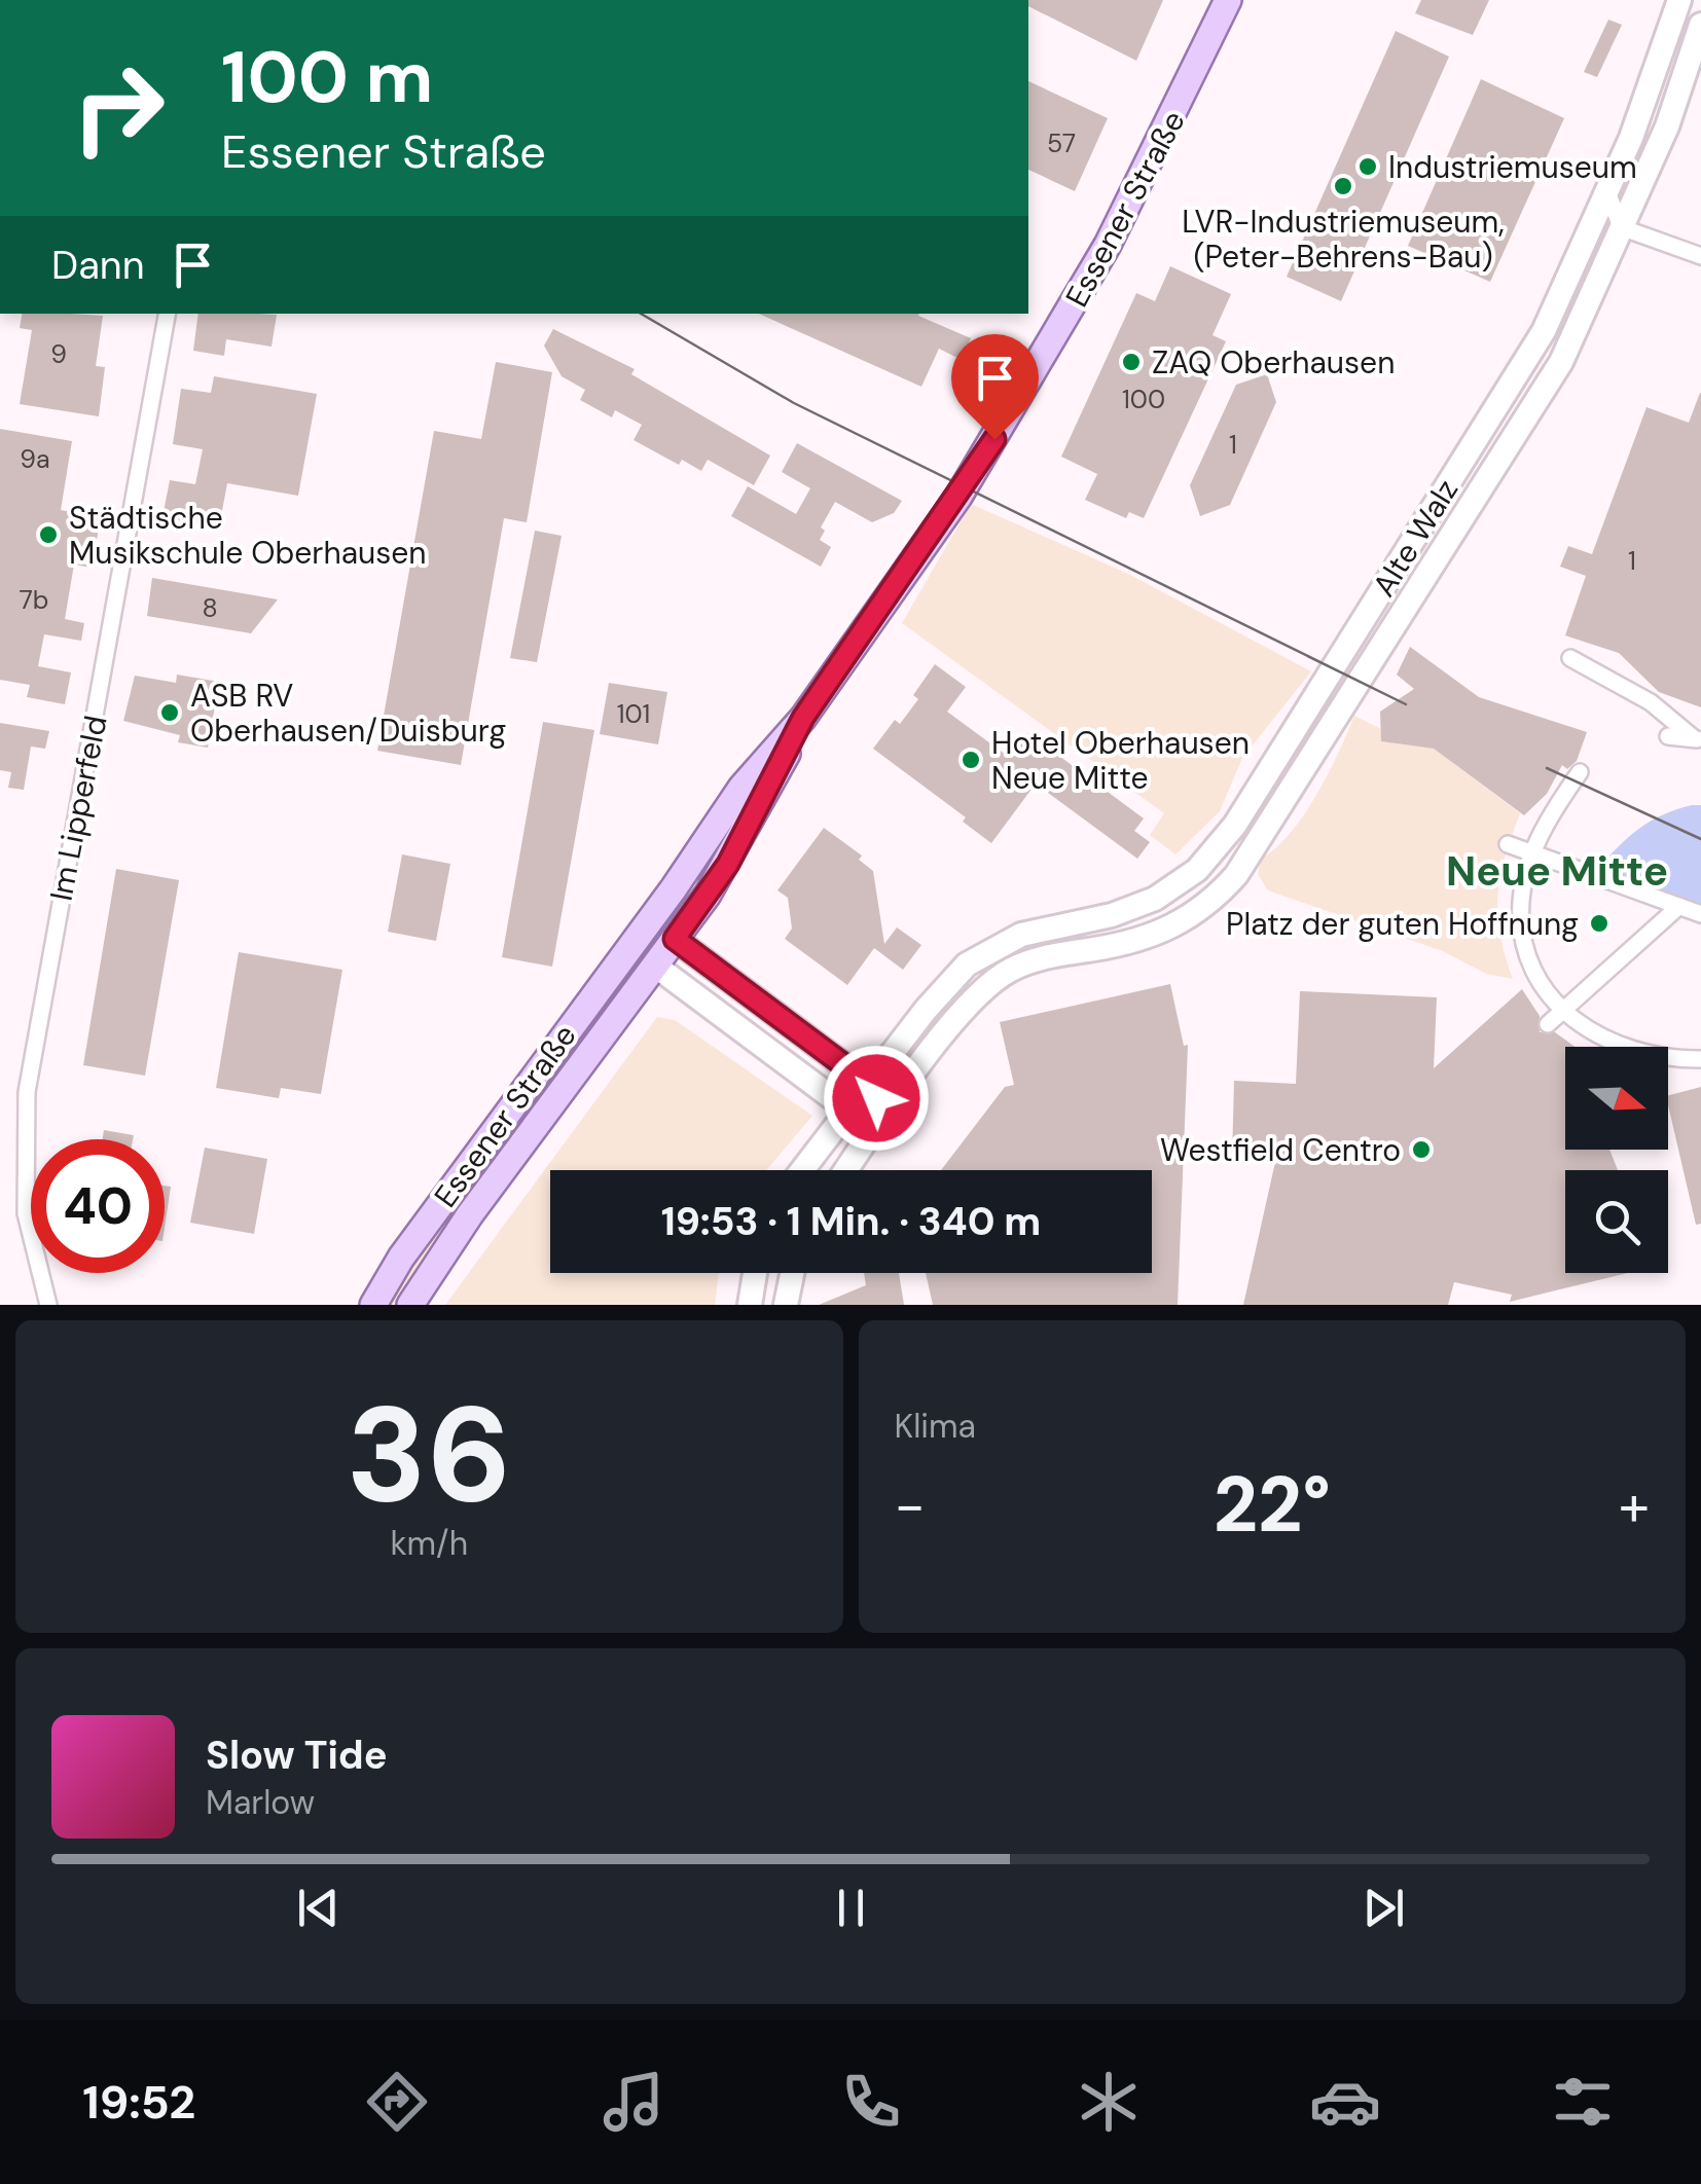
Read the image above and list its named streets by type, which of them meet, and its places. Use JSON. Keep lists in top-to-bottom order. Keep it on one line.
{"streets":{"main road":["Essener Straße"],"street":["Alte Walz","Im Lipperfeld"]},"districts":["Neue Mitte"],"places":["Industriemuseum","LVR-Industriemuseum, (Peter-Behrens-Bau)","ZAQ Oberhausen","Städtische Musikschule Oberhausen","ASB RV Oberhausen/Duisburg","Hotel Oberhausen Neue Mitte","Platz der guten Hoffnung","Westfield Centro"],"house_numbers":["57","9","100","1","9a","1","7b","8","101"],"north":"right","page":{"turn":["100 m","Essener Straße"],"then":"Dann","limit":"40","trip":"19:53 · 1 Min. · 340 m","tile":[["36","km/h"],"Klima"],"heat":["−","22°","+"],"song":["Slow Tide","Marlow"],"tabs":"19:52"}}
